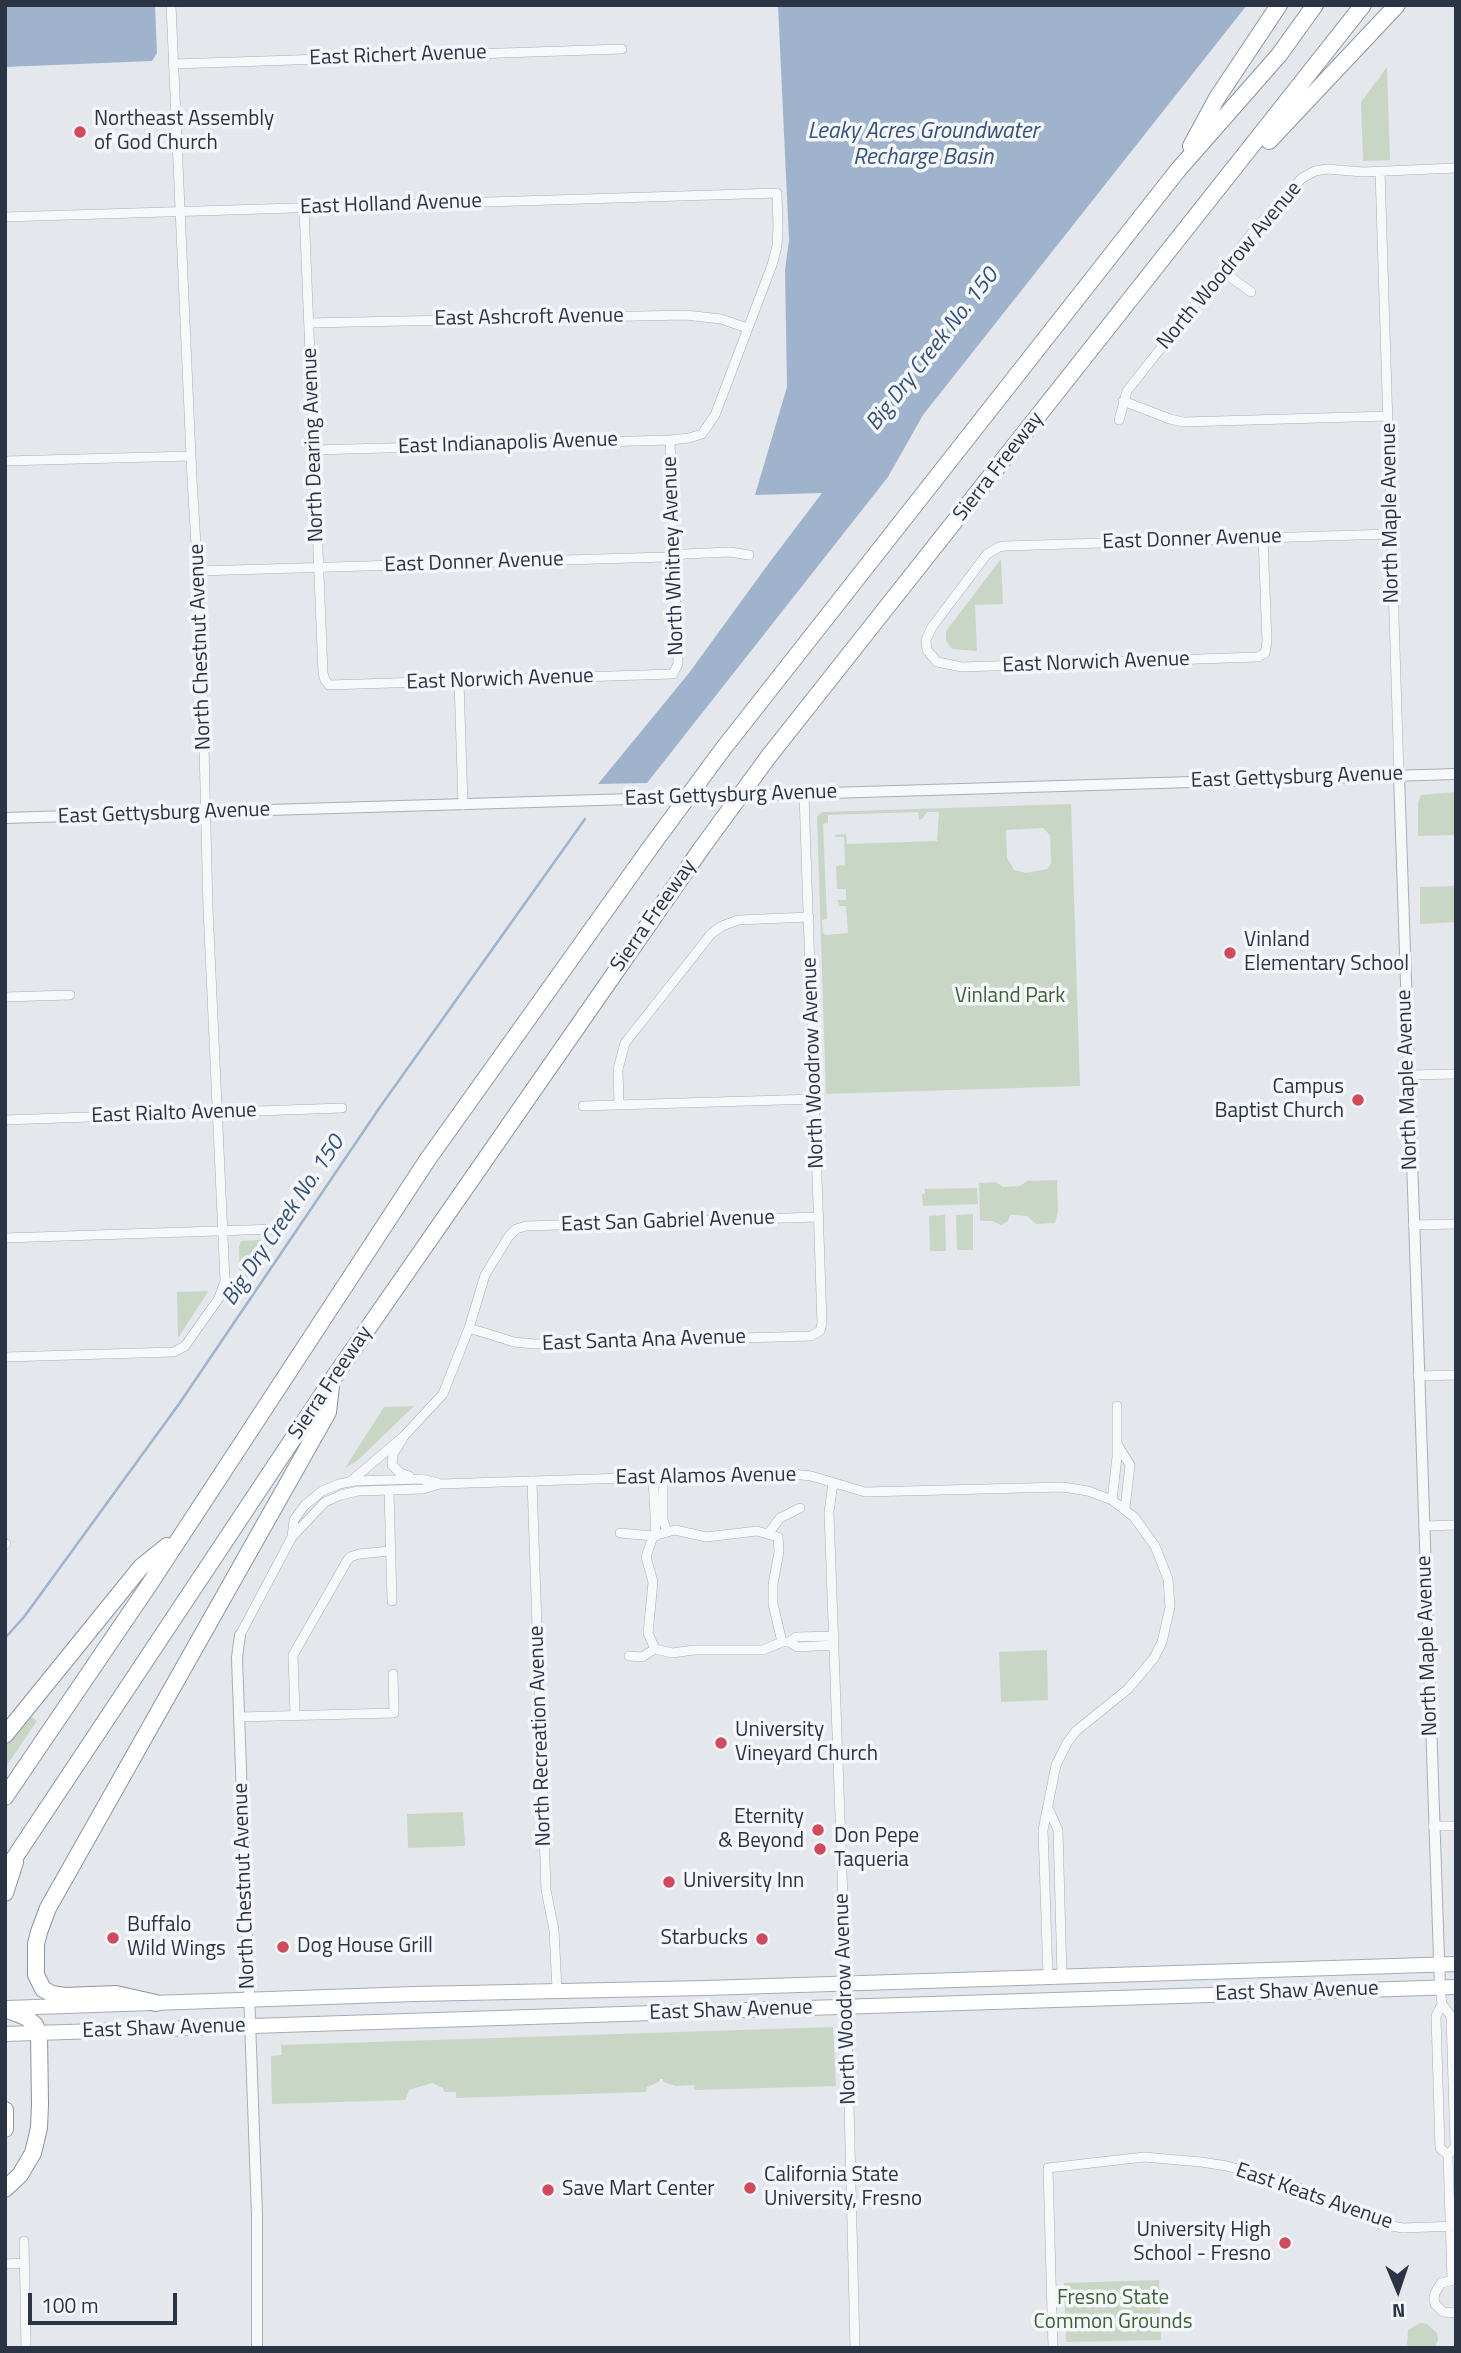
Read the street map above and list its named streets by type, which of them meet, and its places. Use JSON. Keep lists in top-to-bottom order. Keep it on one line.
{"streets":{"highway":["Sierra Freeway"],"main road":["East Shaw Avenue"],"street":["East Richert Avenue","East Holland Avenue","North Woodrow Avenue","East Ashcroft Avenue","East Indianapolis Avenue","North Dearing Avenue","North Maple Avenue","East Donner Avenue","North Whitney Avenue","North Chestnut Avenue","East Norwich Avenue","East Gettysburg Avenue","East Rialto Avenue","East San Gabriel Avenue","East Santa Ana Avenue","East Alamos Avenue","North Recreation Avenue","East Keats Avenue"]},"crossings":[["East Richert Avenue","North Chestnut Avenue"],["East Holland Avenue","East Ashcroft Avenue"],["East Holland Avenue","East Indianapolis Avenue"],["East Holland Avenue","North Dearing Avenue"],["East Holland Avenue","North Chestnut Avenue"],["North Woodrow Avenue","North Maple Avenue"],["North Woodrow Avenue","East Gettysburg Avenue"],["North Woodrow Avenue","East San Gabriel Avenue"],["North Woodrow Avenue","East Santa Ana Avenue"],["North Woodrow Avenue","East Alamos Avenue"],["North Woodrow Avenue","East Shaw Avenue"],["East Ashcroft Avenue","East Indianapolis Avenue"],["East Ashcroft Avenue","North Dearing Avenue"],["East Indianapolis Avenue","North Dearing Avenue"],["East Indianapolis Avenue","North Whitney Avenue"],["North Dearing Avenue","East Donner Avenue"],["North Dearing Avenue","East Norwich Avenue"],["North Maple Avenue","East Donner Avenue"],["North Maple Avenue","East Gettysburg Avenue"],["North Maple Avenue","East Shaw Avenue"],["East Donner Avenue","North Whitney Avenue"],["East Donner Avenue","North Chestnut Avenue"],["East Donner Avenue","East Norwich Avenue"],["North Whitney Avenue","East Norwich Avenue"],["North Chestnut Avenue","East Gettysburg Avenue"],["North Chestnut Avenue","East Rialto Avenue"],["North Chestnut Avenue","East Shaw Avenue"],["East San Gabriel Avenue","East Santa Ana Avenue"],["East Alamos Avenue","North Recreation Avenue"],["East Alamos Avenue","East Shaw Avenue"],["North Recreation Avenue","East Shaw Avenue"]],"water":["Leaky Acres Groundwater Recharge Basin","Big Dry Creek No. 150"],"parks":["Vinland Park","Fresno State Common Grounds"],"places":["Northeast Assembly of God Church","Vinland Elementary School","Campus Baptist Church","University Vineyard Church","Eternity & Beyond","Don Pepe Taqueria","University Inn","Buffalo Wild Wings","Starbucks","Dog House Grill","California State University, Fresno","Save Mart Center","University High School - Fresno"],"scale_bar":"100 m","north":"bottom"}
